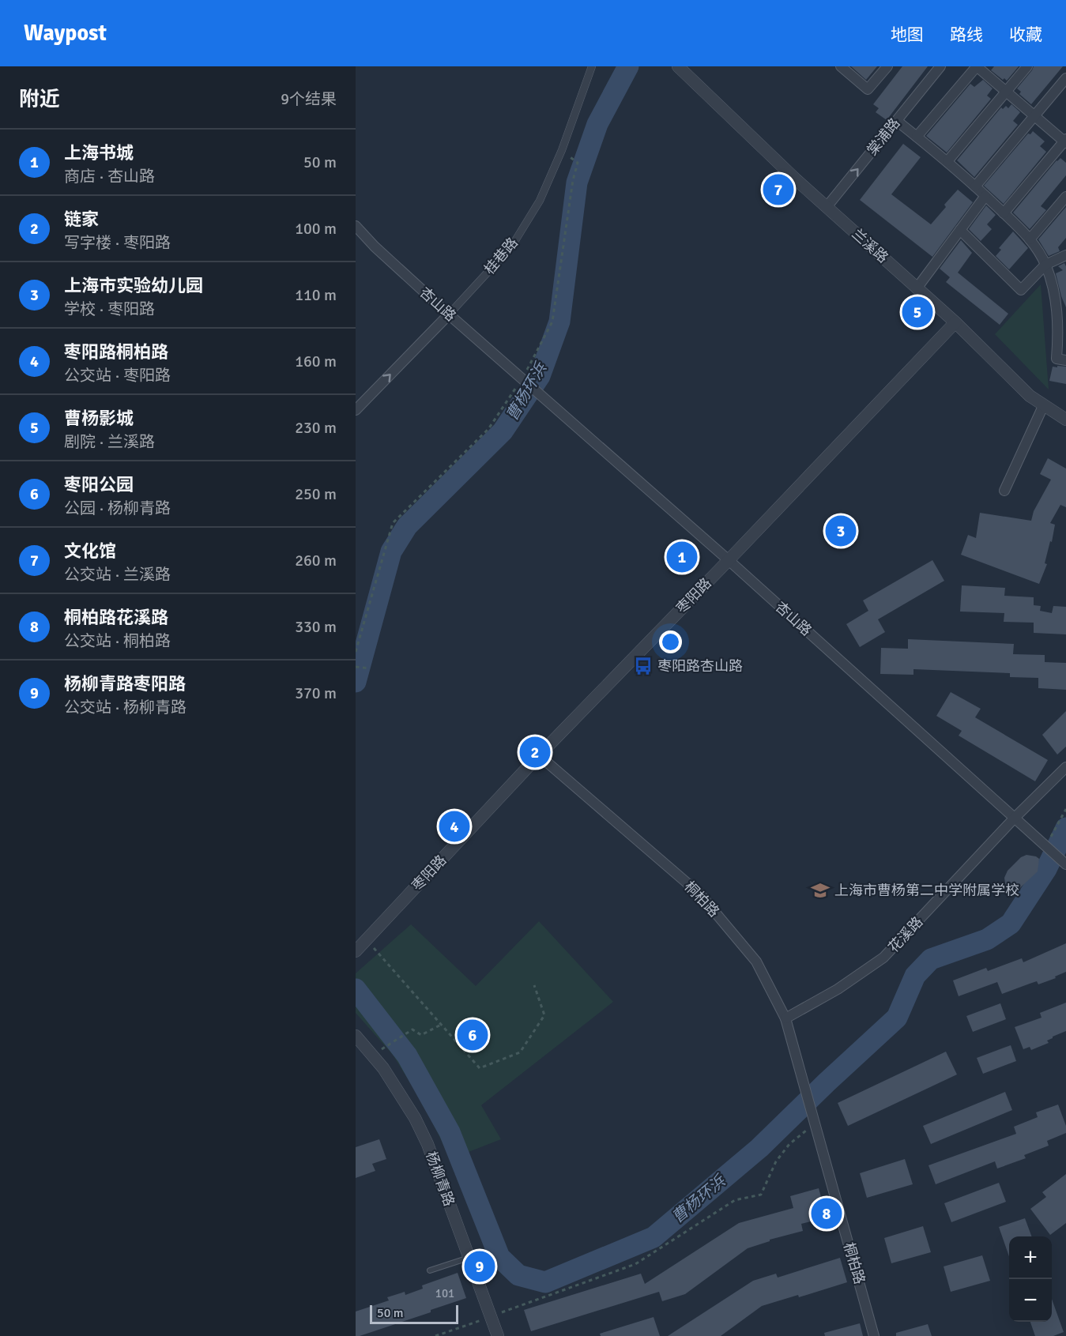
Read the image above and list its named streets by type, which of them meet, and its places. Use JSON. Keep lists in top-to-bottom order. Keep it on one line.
{"streets":{"street":["棠浦路","兰溪路","桂巷路","杏山路","枣阳路","桐柏路","花溪路","杨柳青路"]},"crossings":[["棠浦路","兰溪路"],["兰溪路","枣阳路"],["桂巷路","杏山路"],["杏山路","枣阳路"],["杏山路","花溪路"],["枣阳路","桐柏路"],["桐柏路","花溪路"]],"one_way":["棠浦路"],"water":["曹杨环浜"],"places":{"bus stop":["枣阳路杏山路"],"school or university":["上海市曹杨第二中学附属学校"]},"house_numbers":["101"],"scale_bar":"50 m","page":{"header":"Waypost","nav":["地图","路线","收藏"],"heading":["附近","9个结果"],"list":[{"mark":"1","name":"上海书城","note":"商店 · 杏山路","value":"50 m"},{"mark":"2","name":"链家","note":"写字楼 · 枣阳路","value":"100 m"},{"mark":"3","name":"上海市实验幼儿园","note":"学校 · 枣阳路","value":"110 m"},{"mark":"4","name":"枣阳路桐柏路","note":"公交站 · 枣阳路","value":"160 m"},{"mark":"5","name":"曹杨影城","note":"剧院 · 兰溪路","value":"230 m"},{"mark":"6","name":"枣阳公园","note":"公园 · 杨柳青路","value":"250 m"},{"mark":"7","name":"文化馆","note":"公交站 · 兰溪路","value":"260 m"},{"mark":"8","name":"桐柏路花溪路","note":"公交站 · 桐柏路","value":"330 m"},{"mark":"9","name":"杨柳青路枣阳路","note":"公交站 · 杨柳青路","value":"370 m"}],"pins":["7","5","3","1","2","4","6","8","9"],"map_buttons":["+","−"],"scale":"50 m"}}
